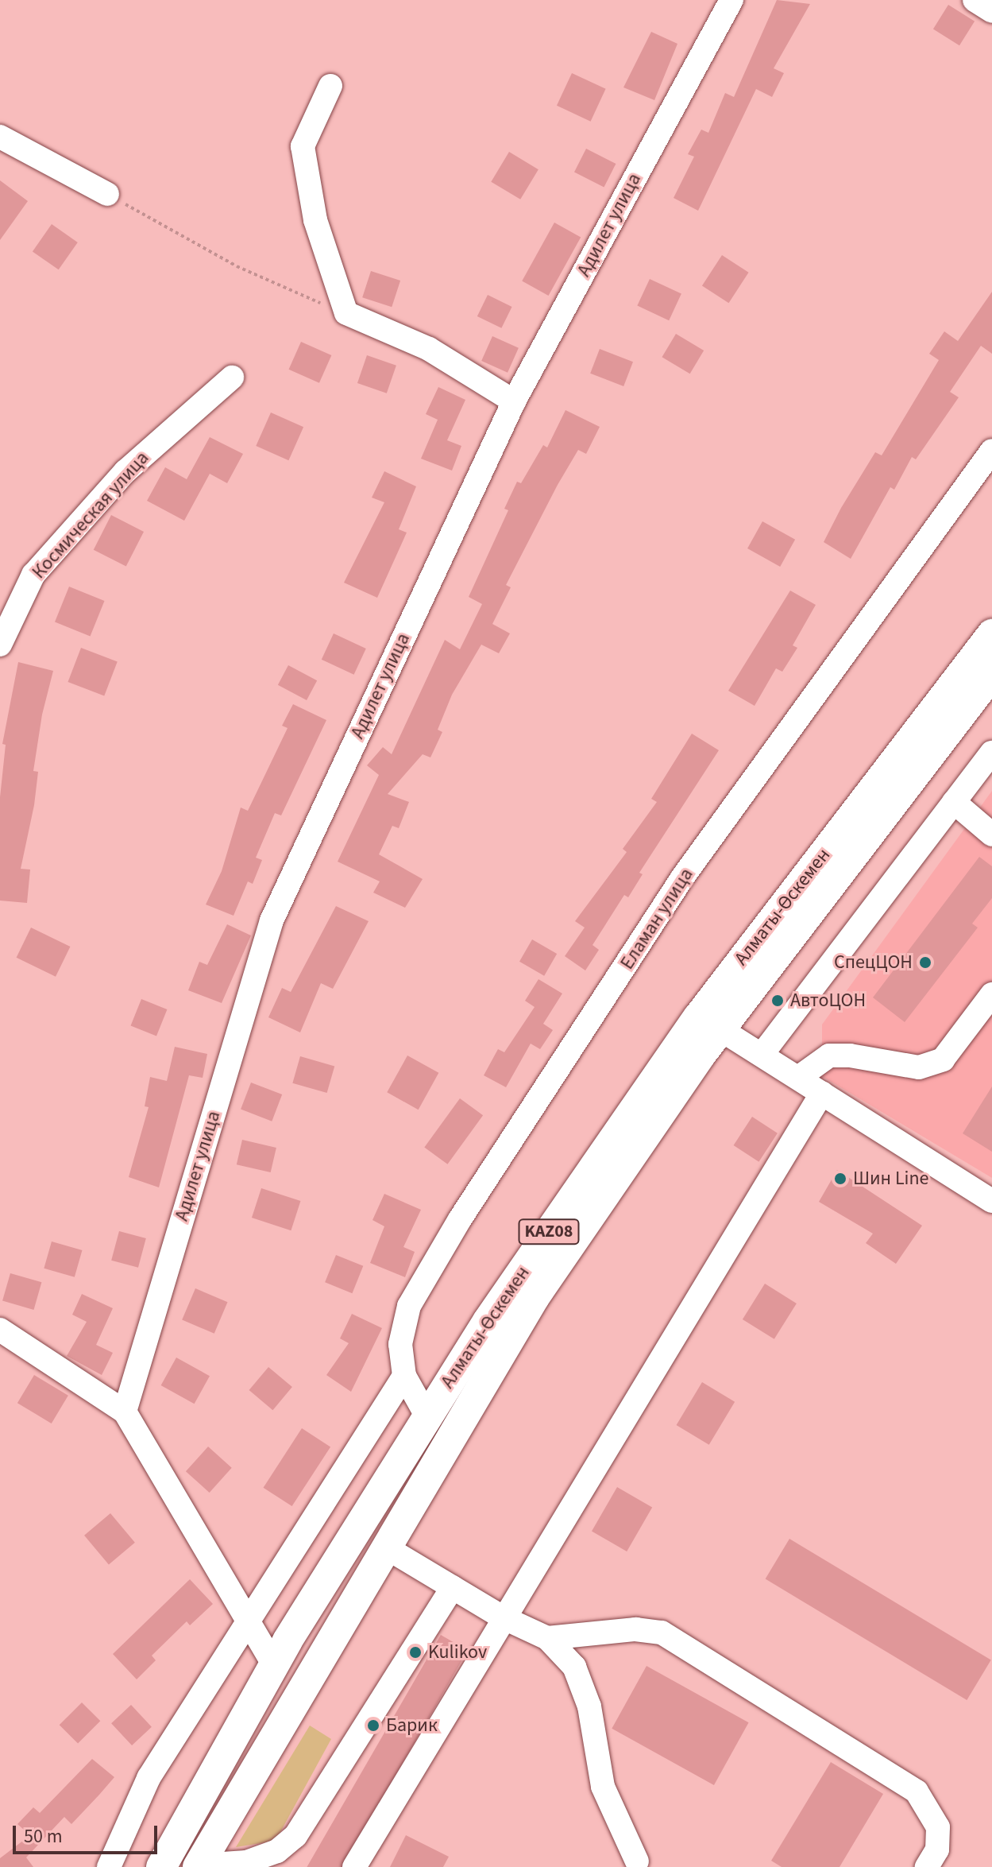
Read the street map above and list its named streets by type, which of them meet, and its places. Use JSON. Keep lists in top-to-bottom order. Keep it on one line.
{"streets":{"main road":["Алматы-Өскемен","KAZ08"],"street":["Адилет улица","Космическая улица","Еламан улица"]},"crossings":[["Алматы-Өскемен","Еламан улица"]],"places":["СпецЦОН","АвтоЦОН","Шин Line","Kulikov","Барик"],"scale_bar":"50 m"}
